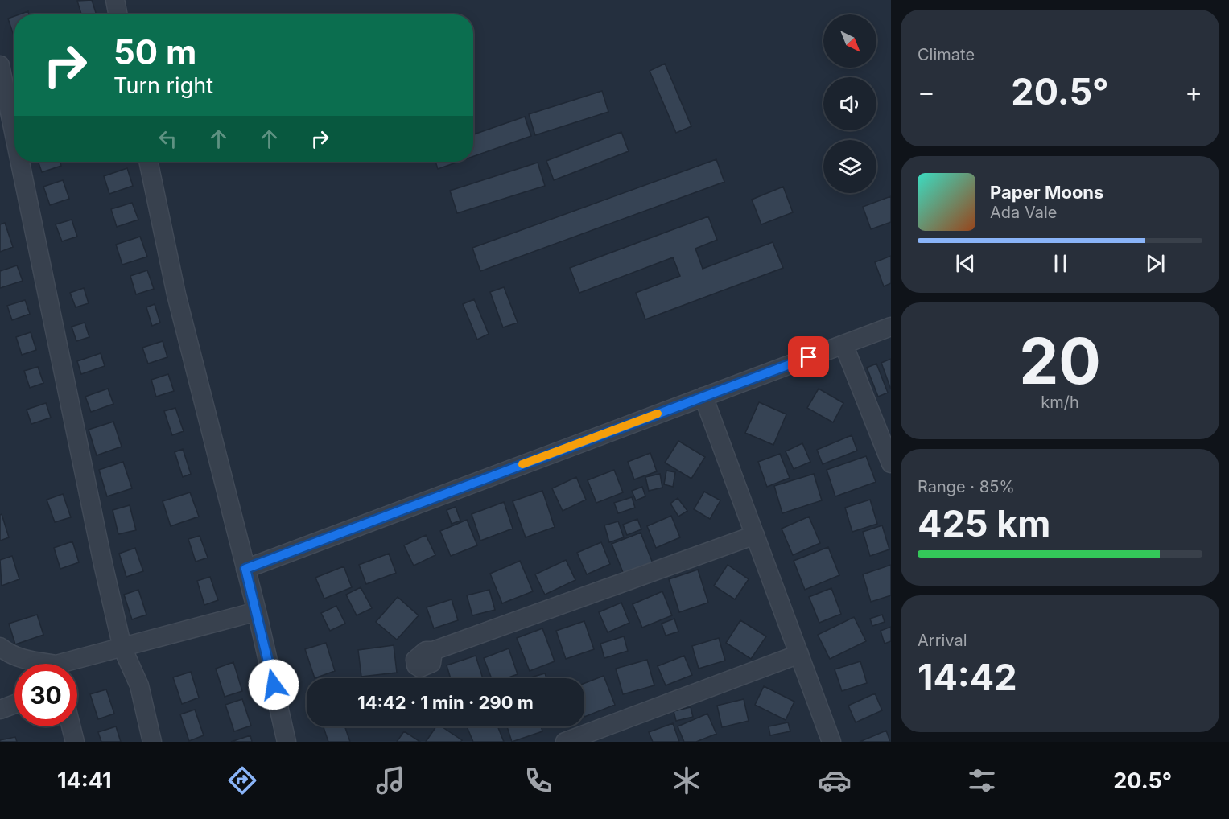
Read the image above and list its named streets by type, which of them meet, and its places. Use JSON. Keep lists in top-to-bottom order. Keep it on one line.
{"north":"bottom right","page":{"tile":["Climate",["20","km/h"],["Range · 85%","425 km"],["Arrival","14:42"]],"turn":["50 m","Turn right"],"heat":["−","20.5°","+"],"song":["Paper Moons","Ada Vale"],"limit":"30","trip":"14:42 · 1 min · 290 m","tabs":["14:41","20.5°"]}}
